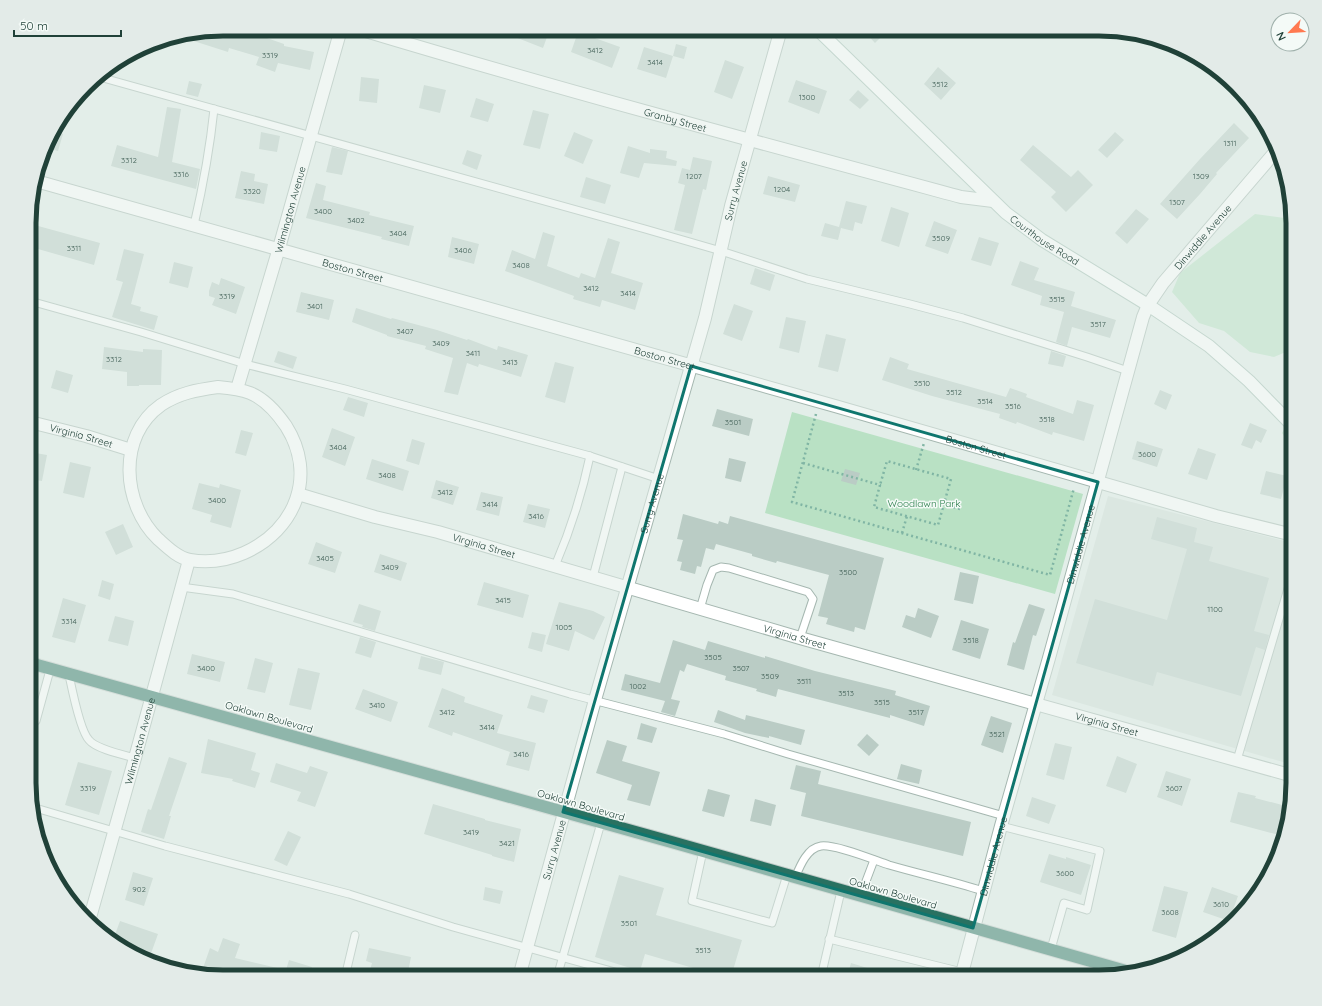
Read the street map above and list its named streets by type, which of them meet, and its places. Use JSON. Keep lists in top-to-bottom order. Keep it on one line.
{"streets":{"highway":["Oaklawn Boulevard"],"street":["Granby Street","Surry Avenue","Wilmington Avenue","Dinwiddie Avenue","Courthouse Road","Boston Street","Virginia Street"]},"crossings":[["Granby Street","Surry Avenue"],["Granby Street","Courthouse Road"],["Surry Avenue","Boston Street"],["Surry Avenue","Virginia Street"],["Surry Avenue","Oaklawn Boulevard"],["Wilmington Avenue","Boston Street"],["Wilmington Avenue","Oaklawn Boulevard"],["Dinwiddie Avenue","Courthouse Road"],["Dinwiddie Avenue","Boston Street"],["Dinwiddie Avenue","Virginia Street"],["Dinwiddie Avenue","Oaklawn Boulevard"]],"parks":["Woodlawn Park"],"house_numbers":["3412","3319","3414","3512","1300","1311","3312","3316","1207","1309","1204","3320","1307","3400","3402","3404","3509","3311","3406","3408","3412","3414","3319","3515","3401","3517","3407","3409","3411","3312","3413","3510","3512","3514","3516","3518","3501","3404","3600","3408","3412","3400","3414","3416","3405","3409","3500","3415","1100","3314","1005","3518","3505","3400","3507","3509","3511","1002","3513","3515","3410","3412","3517","3414","3521","3416","3319","3607","3419","3421","3600","902","3610","3608","3501","3513"],"scale_bar":"50 m","north":"bottom left"}
